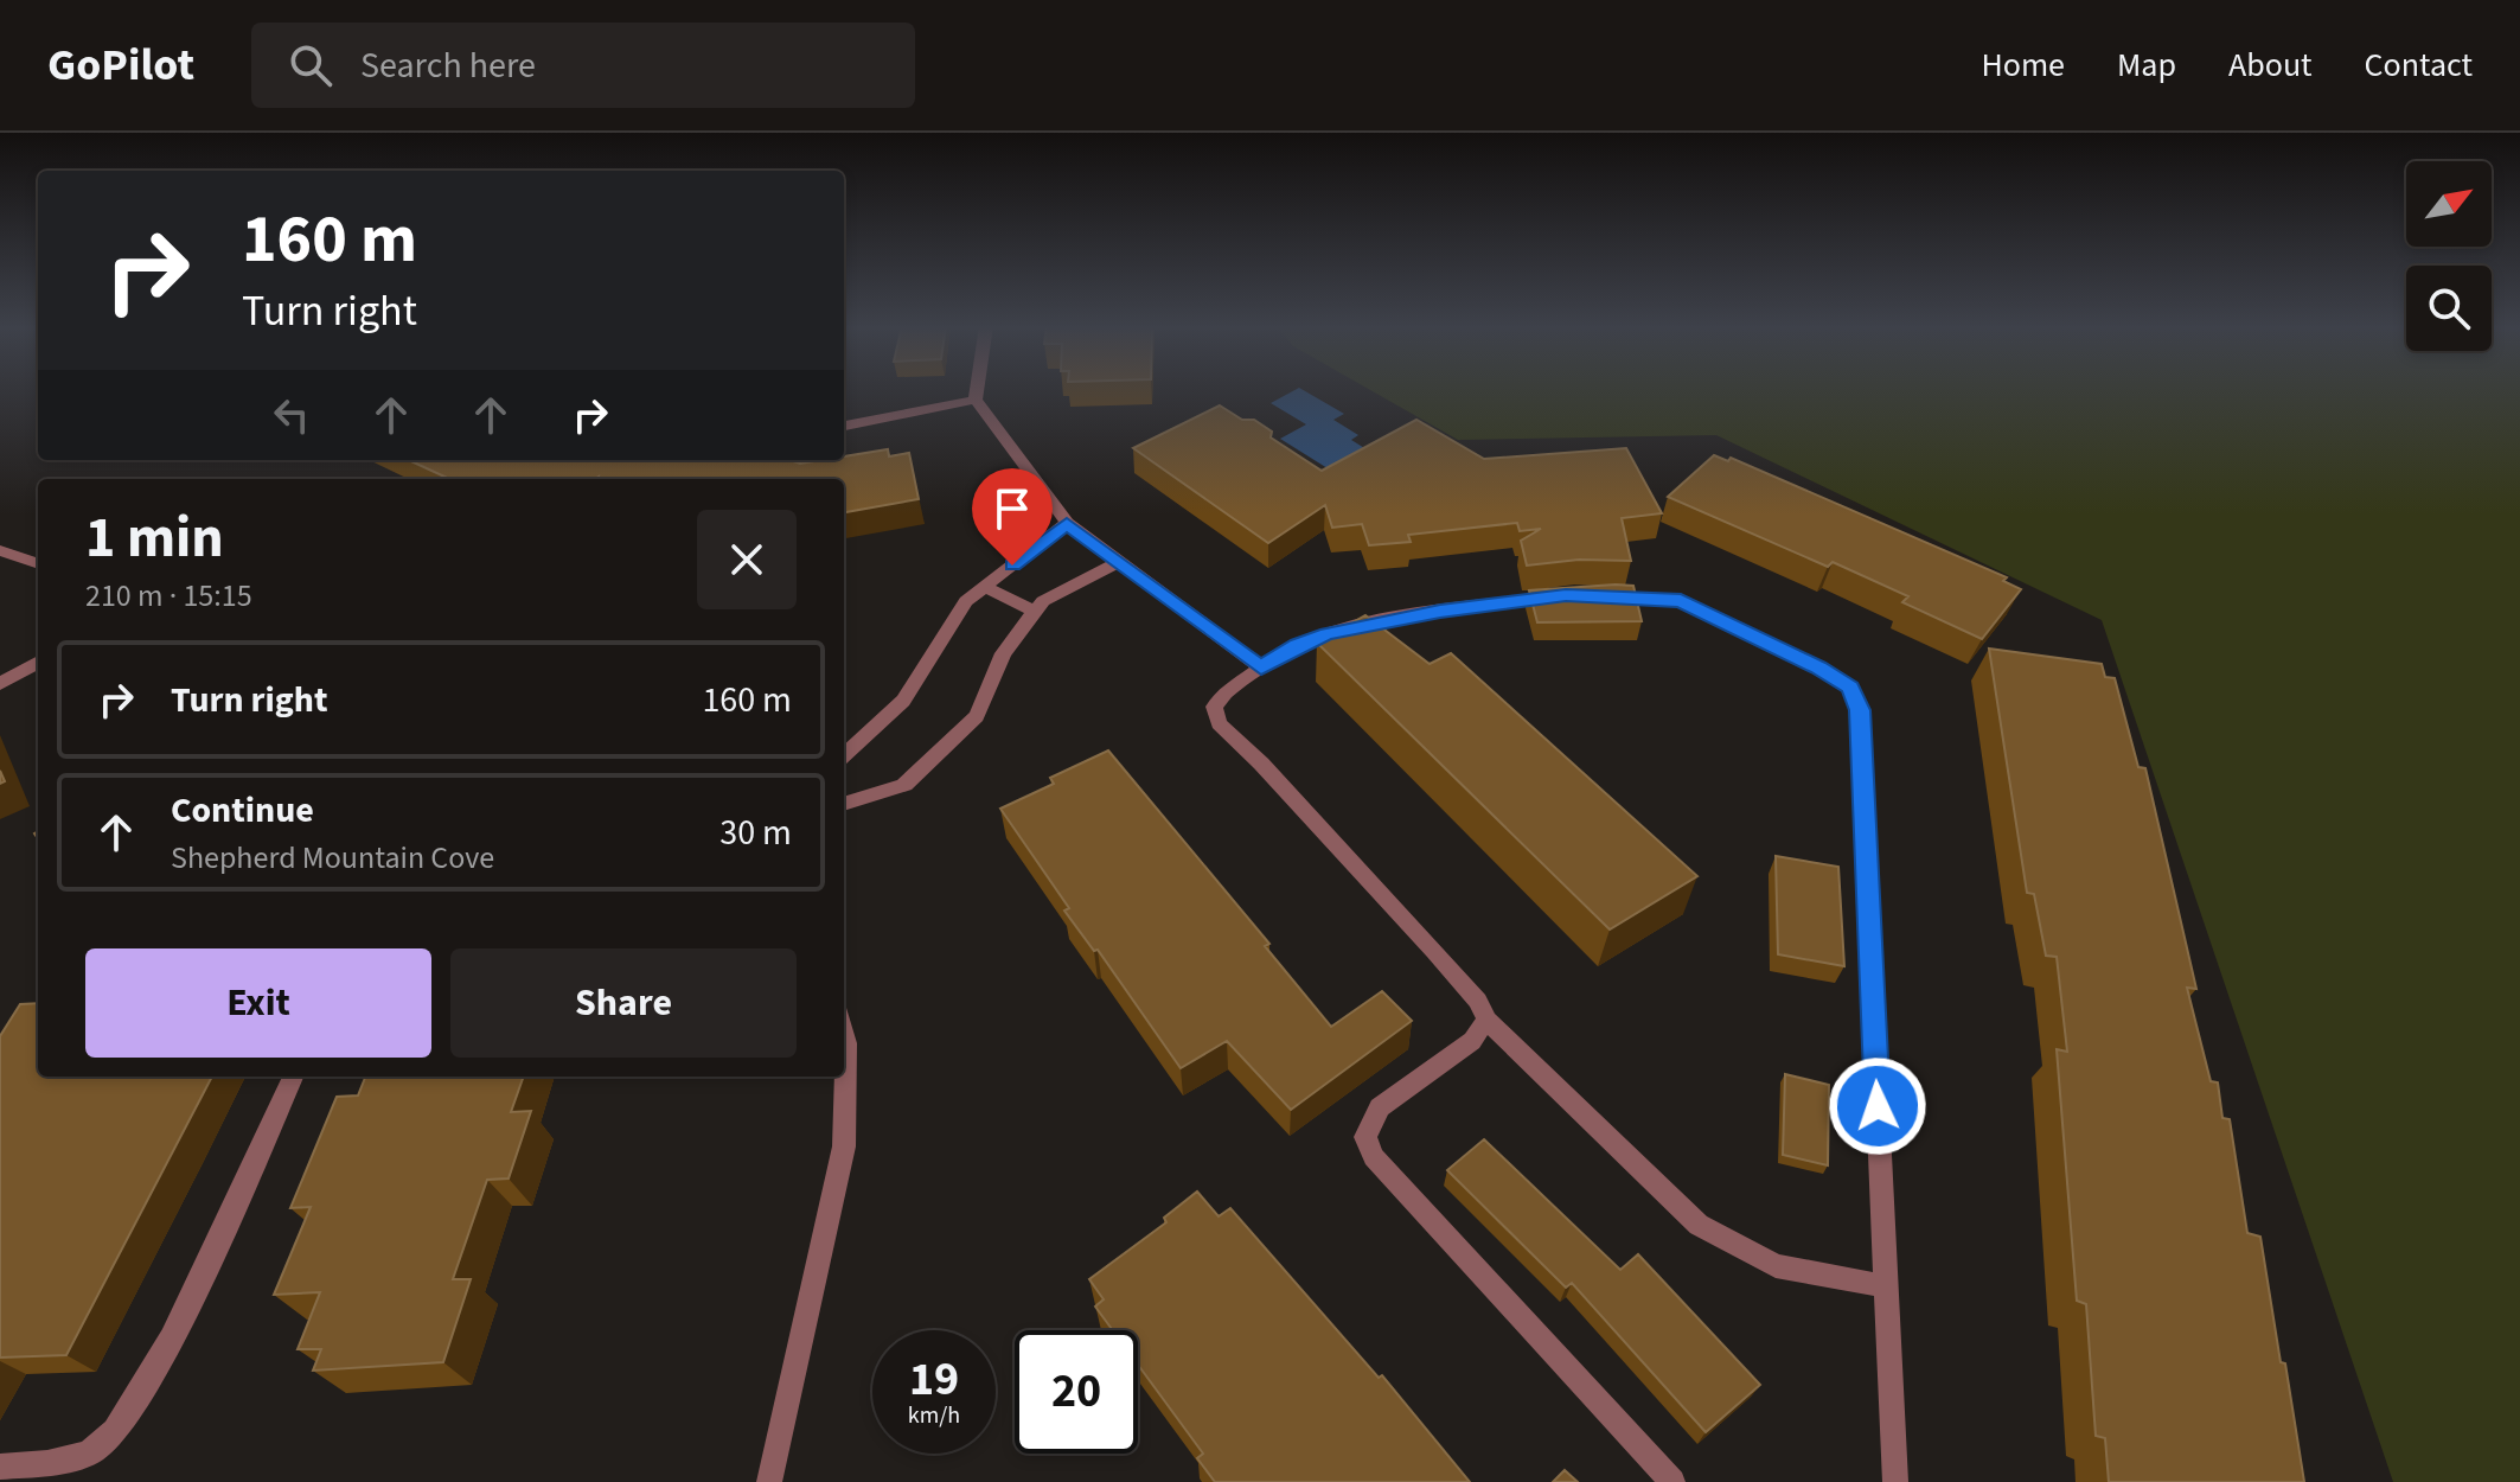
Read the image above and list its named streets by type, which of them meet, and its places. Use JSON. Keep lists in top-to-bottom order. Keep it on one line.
{"north":"top right","page":{"header":"GoPilot","search":"Search here","nav":["Home","Map","About","Contact"],"turn":["160 m","Turn right"],"heading":["1 min","210 m · 15:15"],"list":[{"name":"Turn right","value":"160 m"},{"name":"Continue","note":"Shepherd Mountain Cove","value":"30 m"}],"buttons":["Exit","Share"],"speed":"19 km/h","limit":"20"}}
